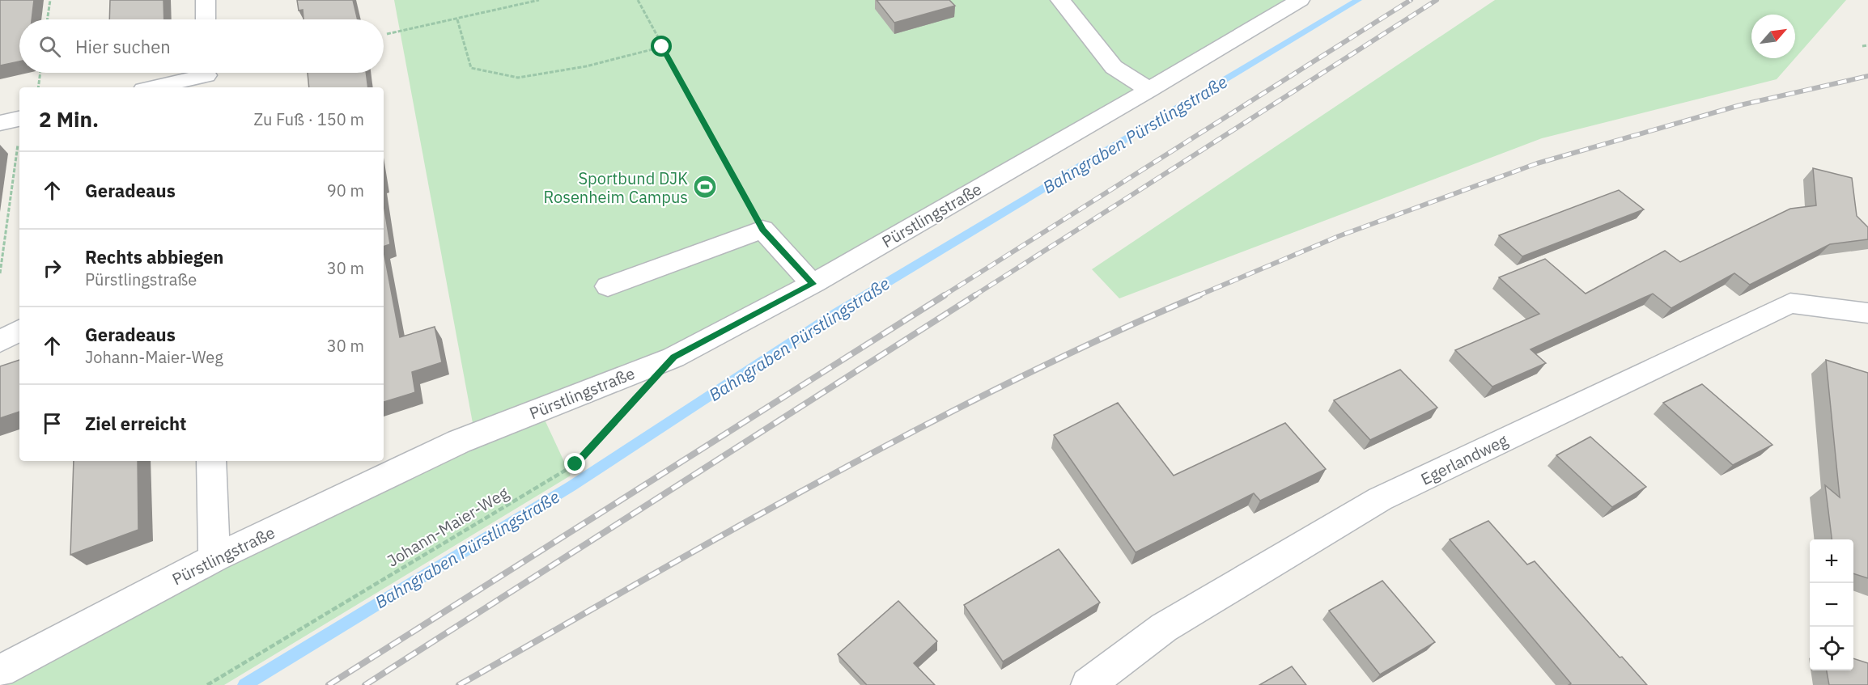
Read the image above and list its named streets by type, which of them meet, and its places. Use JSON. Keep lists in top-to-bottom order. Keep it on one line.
{"streets":{"street":["Pürstlingstraße","Egerlandweg"],"path":["Johann-Maier-Weg"]},"water":["Bahngraben Pürstlingstraße"],"places":{"sports":["Sportbund DJK Rosenheim Campus"]},"north":"top right","page":{"search":"Hier suchen","heading":["2 Min.","Zu Fuß · 150 m"],"list":[["Geradeaus","90 m"],["Rechts abbiegen","Pürstlingstraße","30 m"],["Geradeaus","Johann-Maier-Weg","30 m"],"Ziel erreicht"],"map_buttons":["+","−"]}}
